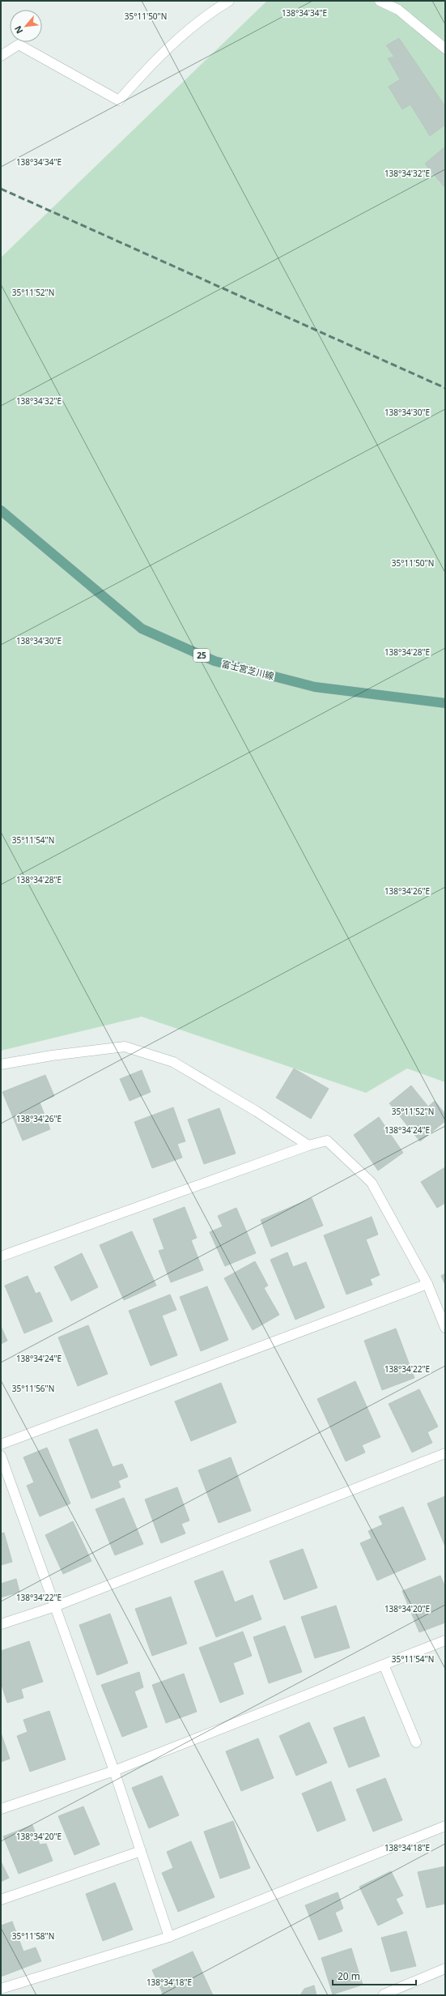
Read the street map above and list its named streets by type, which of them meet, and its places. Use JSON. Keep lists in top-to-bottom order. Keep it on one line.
{"streets":{"main road":["25","富士宮芝川線"]},"scale_bar":"20 m","north":"bottom left","coordinates":["138°34'34\"E","35°11'50\"N","138°34'32\"E","35°11'52\"N","138°34'30\"E","138°34'28\"E","35°11'54\"N","138°34'26\"E","138°34'24\"E","138°34'22\"E","35°11'56\"N","138°34'20\"E","138°34'18\"E","35°11'58\"N"]}
